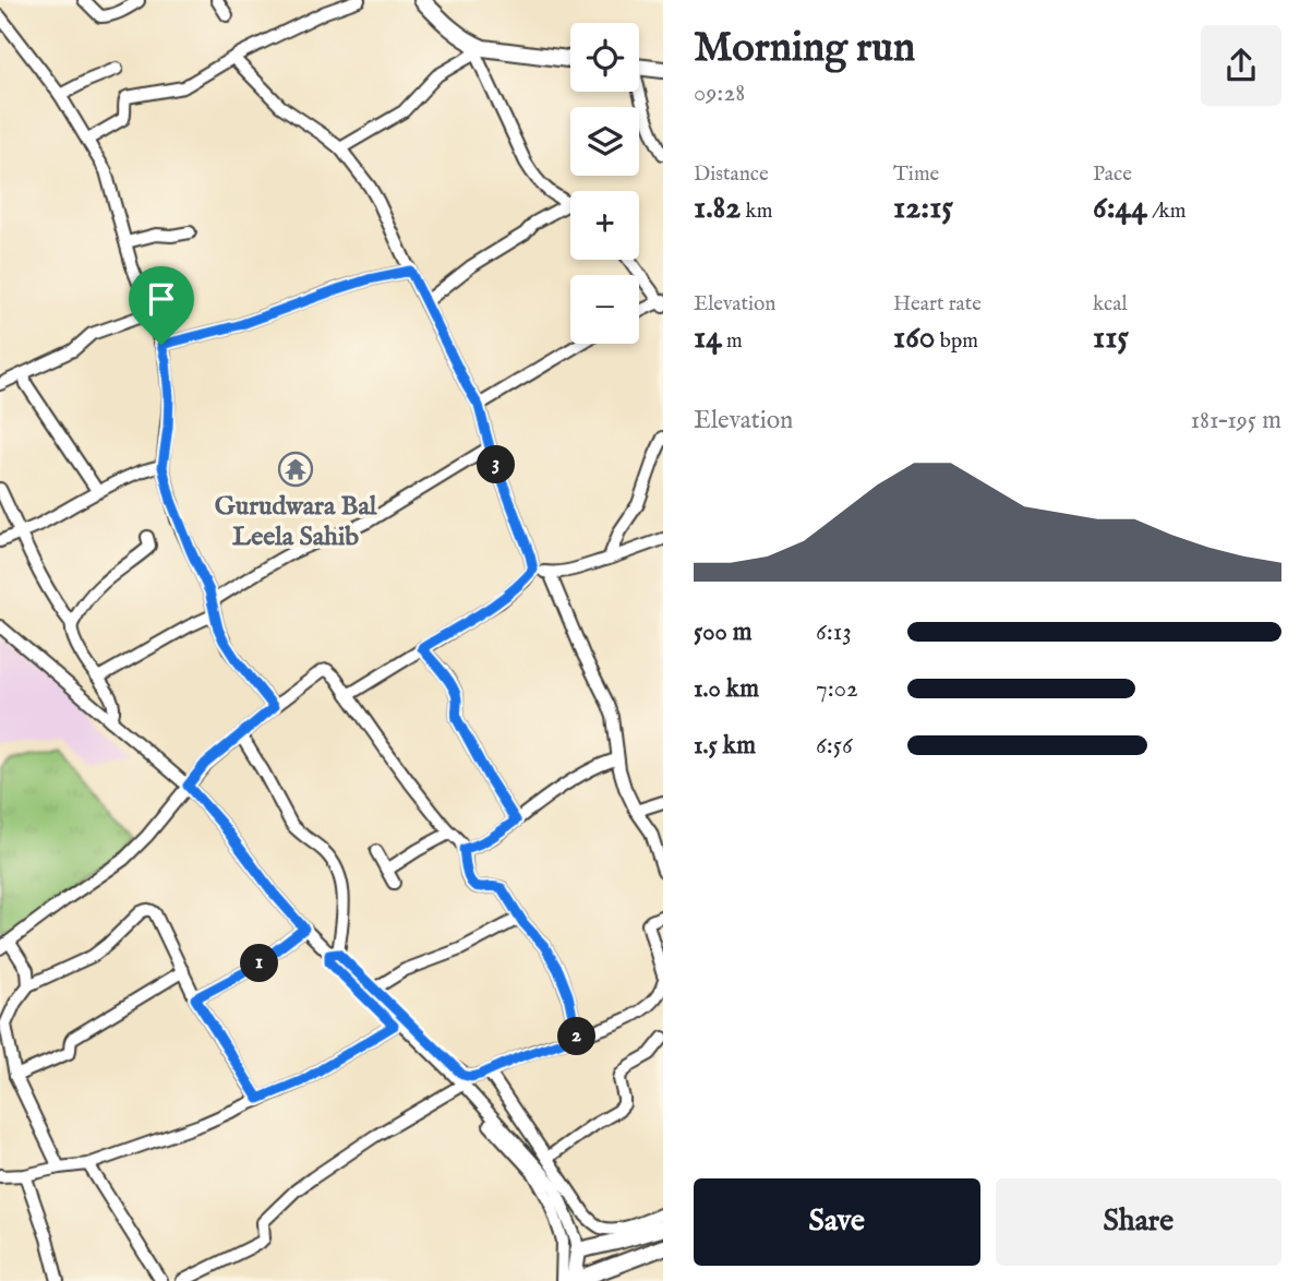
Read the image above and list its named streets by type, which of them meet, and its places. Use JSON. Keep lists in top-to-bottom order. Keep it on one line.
{"places":{"temple":["Gurudwara Bal Leela Sahib"]},"page":{"heading":["Morning run","09:28"],"map_buttons":["+","−"],"stats":[["Distance","1.82 km"],["Time","12:15"],["Pace","6:44 /km"],["Elevation","14 m"],["Heart rate","160 bpm"],["kcal","115"]],"chart":["Elevation","181–195 m"],"pins":["3","1","2"],"list":[{"name":"500 m","note":"6:13"},{"name":"1.0 km","note":"7:02"},{"name":"1.5 km","note":"6:56"}],"buttons":["Save","Share"]}}
